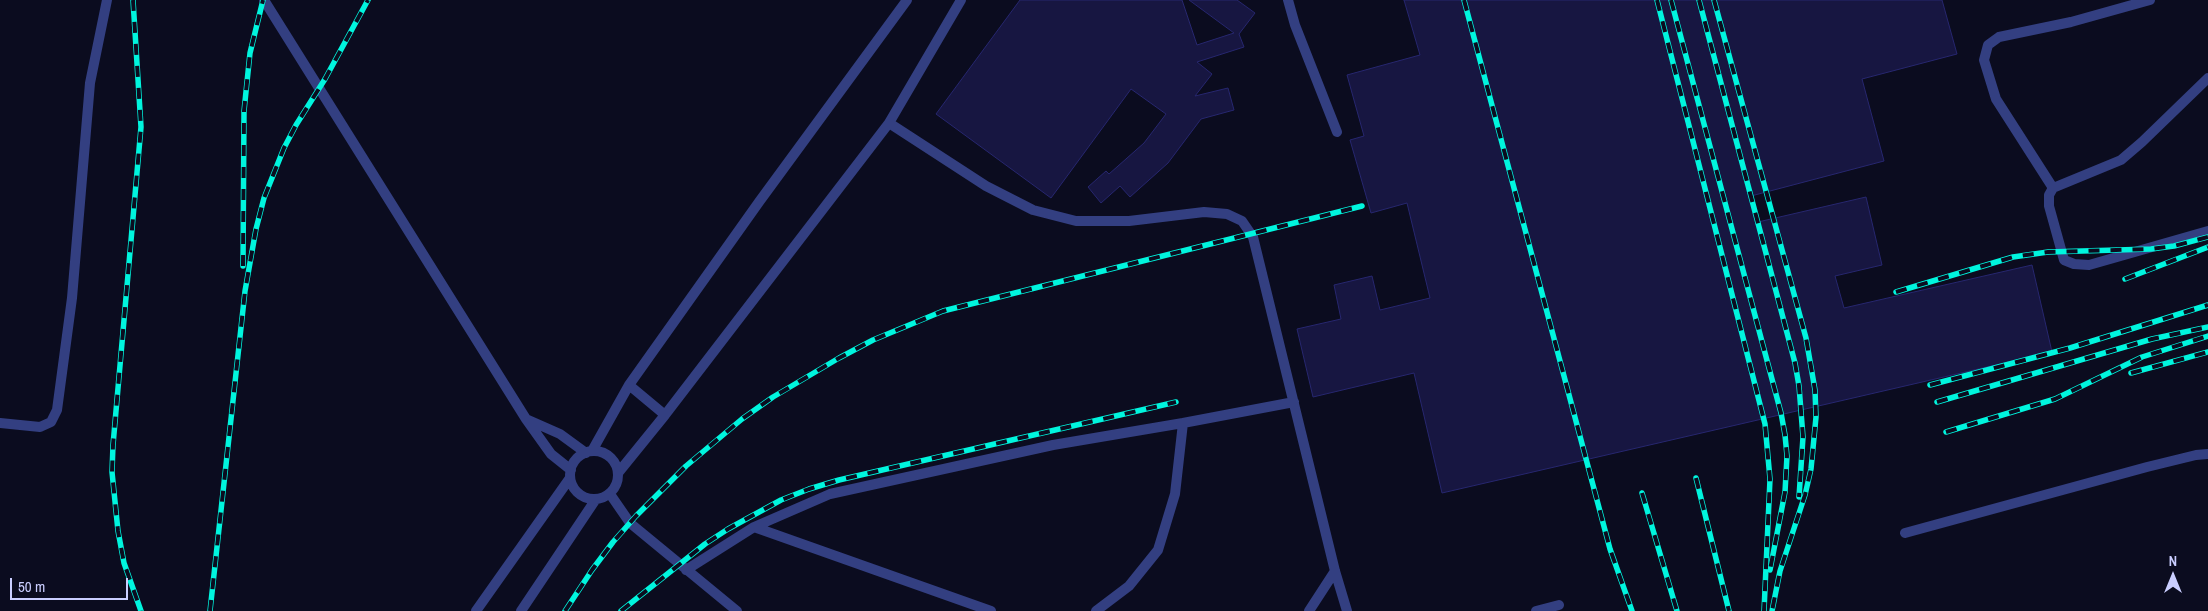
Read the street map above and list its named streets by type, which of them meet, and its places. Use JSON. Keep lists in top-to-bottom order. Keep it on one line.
{"scale_bar":"50 m","north":"top"}
